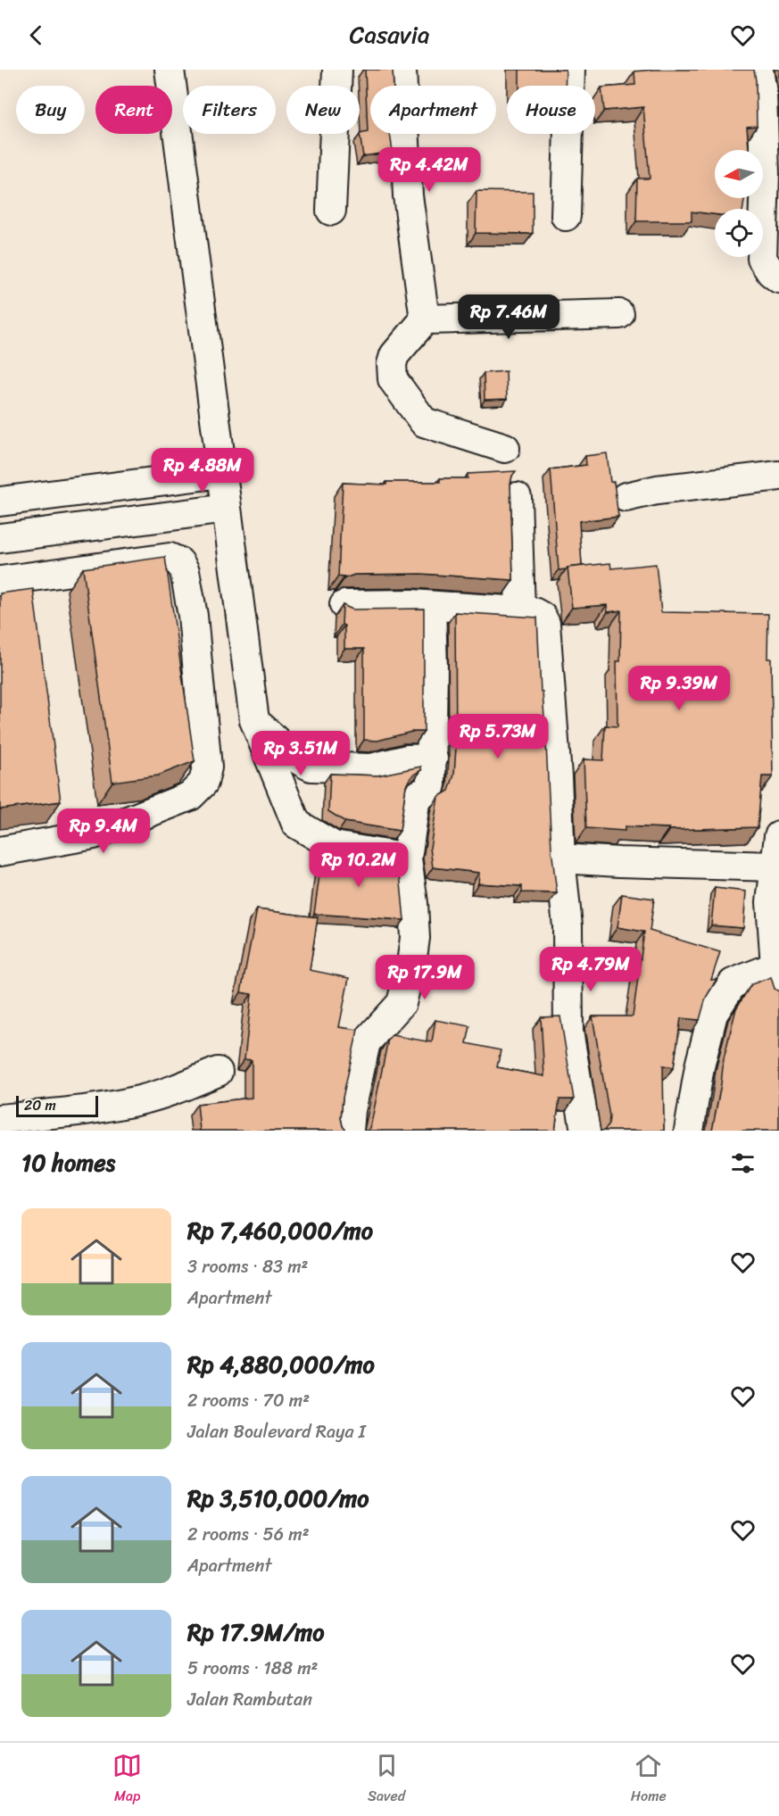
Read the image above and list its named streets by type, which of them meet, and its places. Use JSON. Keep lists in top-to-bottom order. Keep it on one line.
{"scale_bar":"20 m","north":"left","page":{"header":"Casavia","chip":["Buy","Rent","Filters","New","Apartment","House"],"price":["Rp 4.42M","Rp 7.46M","Rp 4.88M","Rp 9.39M","Rp 5.73M","Rp 3.51M","Rp 9.4M","Rp 10.2M","Rp 4.79M","Rp 17.9M"],"scale":"20 m","heading":"10 homes","list":[{"name":"Rp 7,460,000/mo","note":"3 rooms · 83 m² · Apartment"},{"name":"Rp 4,880,000/mo","note":"2 rooms · 70 m² · Jalan Boulevard Raya I"},{"name":"Rp 3,510,000/mo","note":"2 rooms · 56 m² · Apartment"},{"name":"Rp 17.9M/mo","note":"5 rooms · 188 m² · Jalan Rambutan"}],"tabs":["Map","Saved","Home"]}}
